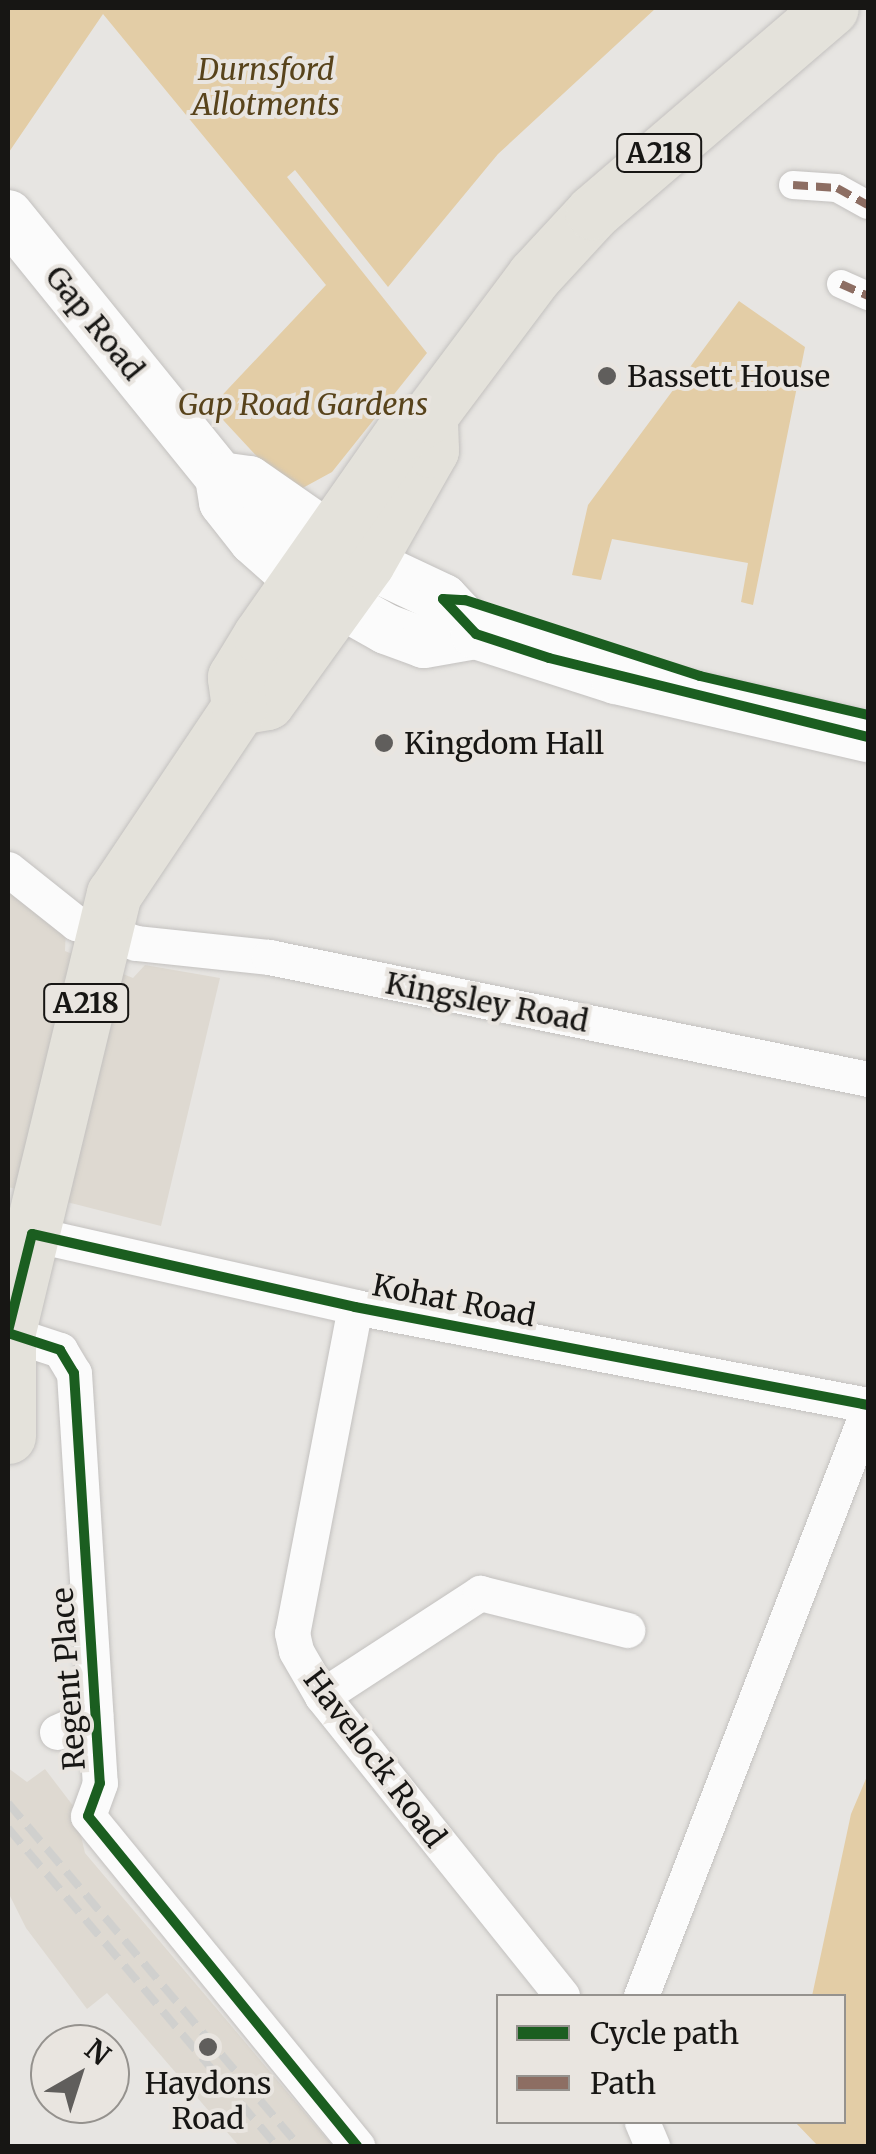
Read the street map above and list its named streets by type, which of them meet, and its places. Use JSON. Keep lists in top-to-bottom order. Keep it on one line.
{"streets":{"main road":["A218","Gap Road"],"street":["Kingsley Road","Kohat Road","Regent Place","Havelock Road"]},"crossings":[["A218","Gap Road"],["A218","Kingsley Road"],["A218","Kohat Road"],["A218","Regent Place"],["Kohat Road","Havelock Road"]],"parks":["Durnsford Allotments","Gap Road Gardens"],"places":["Bassett House","Kingdom Hall","Haydons Road"],"legend":["Cycle path","Path"],"north":"top right"}
